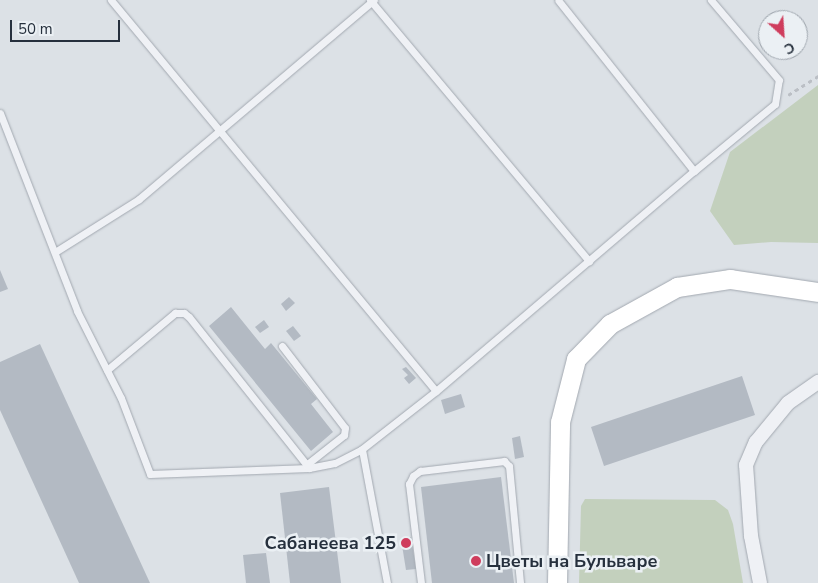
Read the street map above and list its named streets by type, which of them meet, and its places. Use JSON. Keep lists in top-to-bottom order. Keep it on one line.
{"places":["Сабанеева 125","Цветы на Бульваре"],"scale_bar":"50 m","north":"bottom right"}
